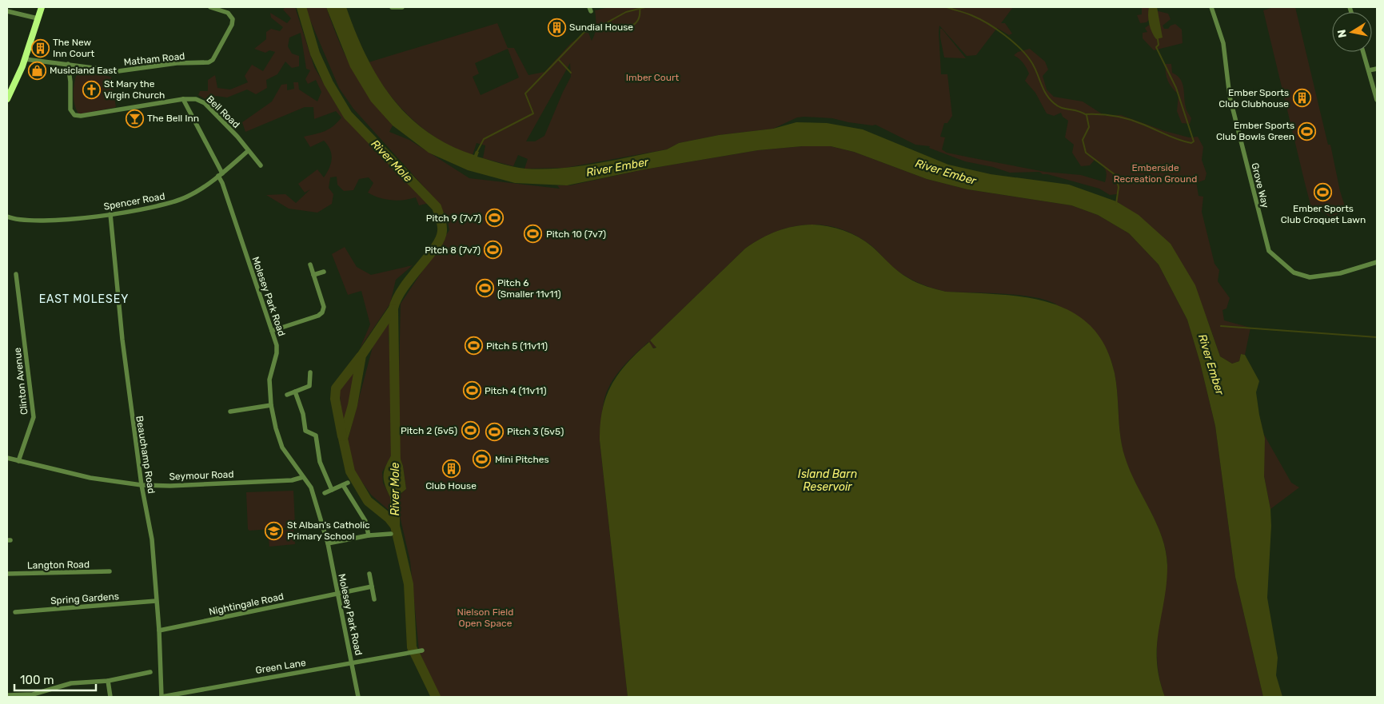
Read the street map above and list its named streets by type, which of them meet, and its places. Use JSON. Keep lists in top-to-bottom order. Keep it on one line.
{"streets":{"street":["Matham Road","Bell Road","Grove Way","Spencer Road","Molesey Park Road","Clinton Avenue","Beauchamp Road","Seymour Road","Langton Road","Spring Gardens","Nightingale Road","Green Lane"]},"crossings":[["Matham Road","Bell Road"],["Bell Road","Spencer Road"],["Bell Road","Molesey Park Road"],["Spencer Road","Molesey Park Road"],["Spencer Road","Beauchamp Road"],["Molesey Park Road","Seymour Road"],["Molesey Park Road","Nightingale Road"],["Molesey Park Road","Green Lane"],["Clinton Avenue","Seymour Road"],["Beauchamp Road","Seymour Road"],["Beauchamp Road","Spring Gardens"],["Beauchamp Road","Nightingale Road"],["Beauchamp Road","Green Lane"]],"districts":["EAST MOLESEY"],"water":["River Mole","River Ember","Island Barn Reservoir"],"parks":["Imber Court","Emberside Recreation Ground","Nielson Field Open Space"],"places":{"building":["Sundial House","The New Inn Court","Ember Sports Club Clubhouse","Club House"],"shop":["Musicland East"],"church":["St Mary the Virgin Church"],"bar":["The Bell Inn"],"sports":["Ember Sports Club Bowls Green","Ember Sports Club Croquet Lawn","Pitch 9 (7v7)","Pitch 10 (7v7)","Pitch 8 (7v7)","Pitch 6 (Smaller 11v11)","Pitch 5 (11v11)","Pitch 4 (11v11)","Pitch 2 (5v5)","Pitch 3 (5v5)","Mini Pitches"],"school or university":["St Alban's Catholic Primary School"]},"scale_bar":"100 m","north":"left"}
